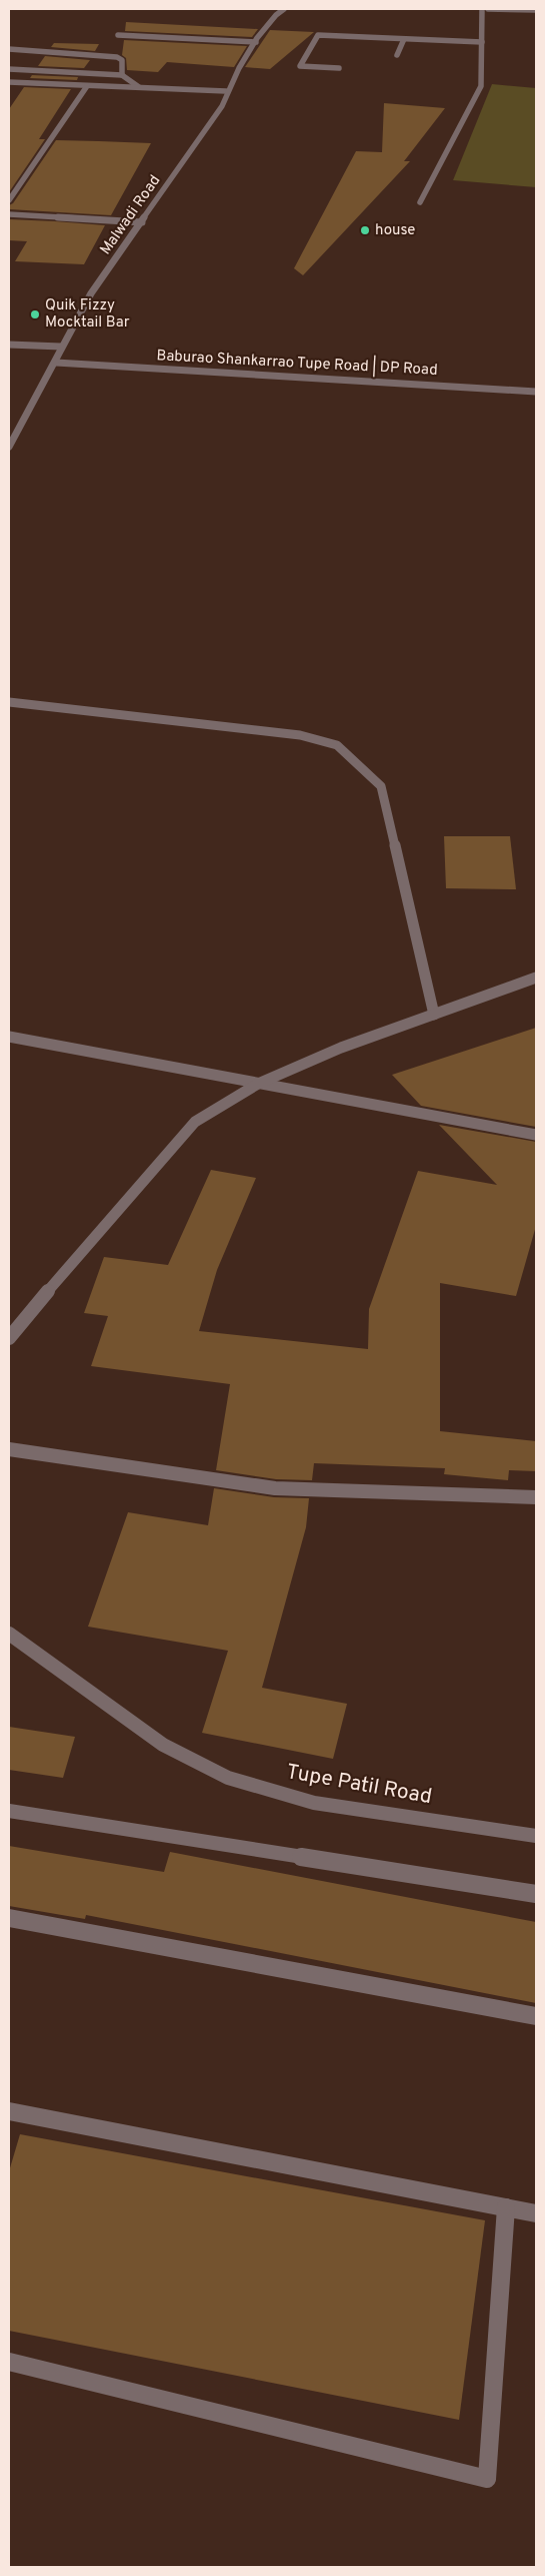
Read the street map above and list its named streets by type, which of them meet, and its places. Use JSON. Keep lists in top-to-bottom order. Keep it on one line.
{"streets":{"street":["Malwadi Road","Baburao Shankarrao Tupe Road | DP Road","Tupe Patil Road"]},"crossings":[["Malwadi Road","Baburao Shankarrao Tupe Road | DP Road"]],"places":["house","Quik Fizzy Mocktail Bar"]}
